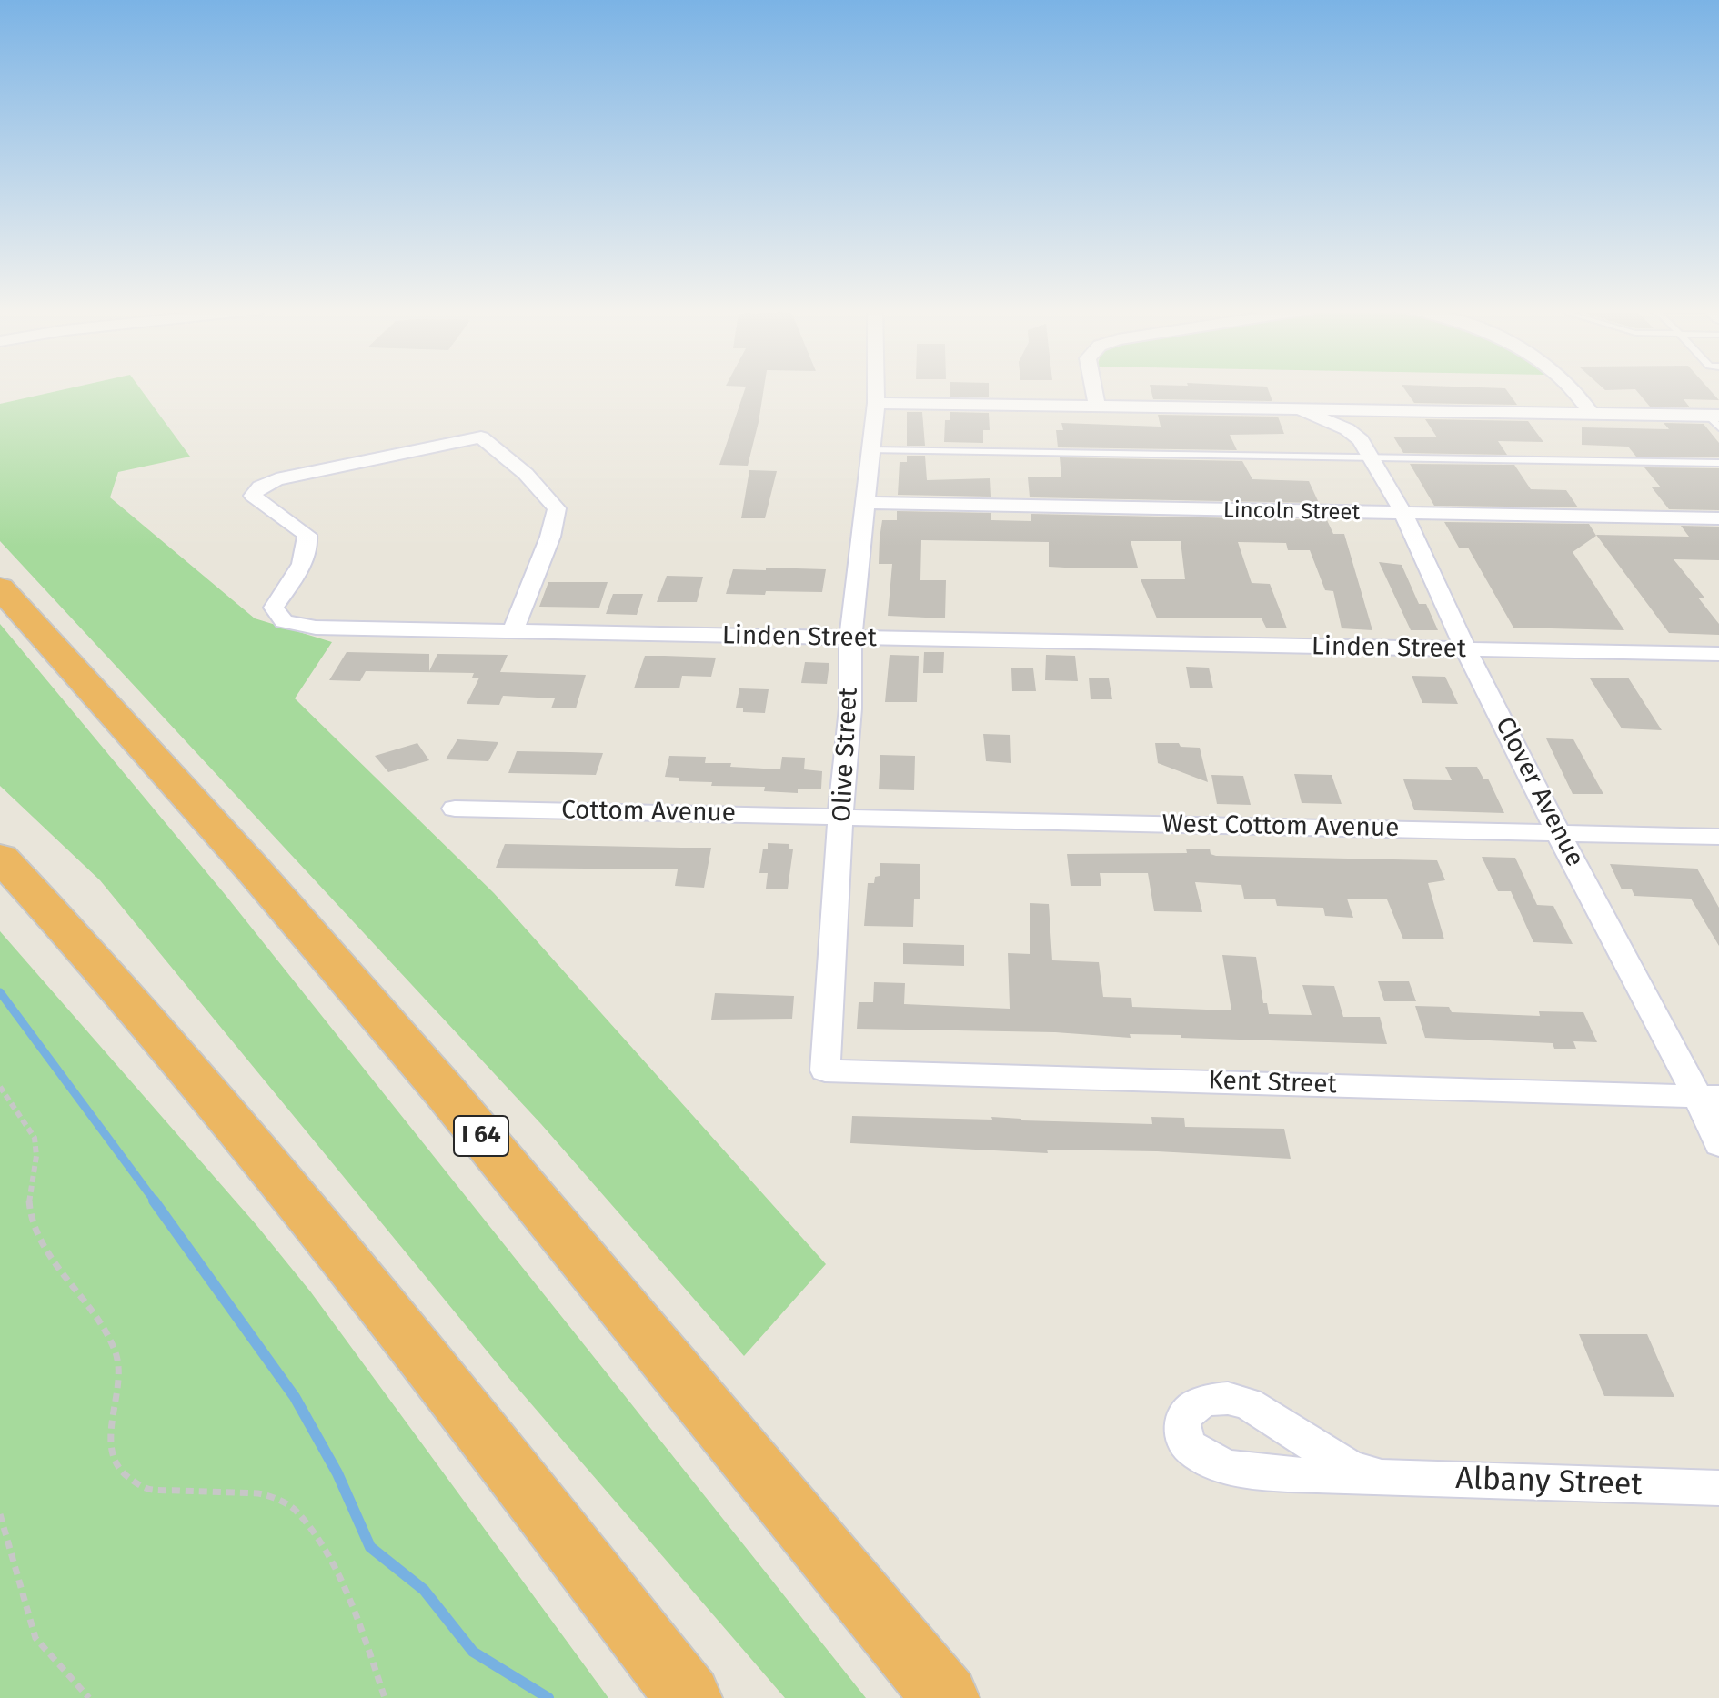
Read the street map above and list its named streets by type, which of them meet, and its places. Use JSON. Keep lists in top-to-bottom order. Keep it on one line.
{"streets":{"highway":["I 64"],"street":["Lincoln Street","Linden Street","Olive Street","Clover Avenue","Cottom Avenue","West Cottom Avenue","Kent Street","Albany Street"]},"crossings":[["Lincoln Street","Olive Street"],["Lincoln Street","Clover Avenue"],["Linden Street","Olive Street"],["Linden Street","Clover Avenue"],["Olive Street","Cottom Avenue"],["Olive Street","West Cottom Avenue"],["Olive Street","Kent Street"],["Clover Avenue","West Cottom Avenue"],["Clover Avenue","Kent Street"],["Cottom Avenue","West Cottom Avenue"]]}
